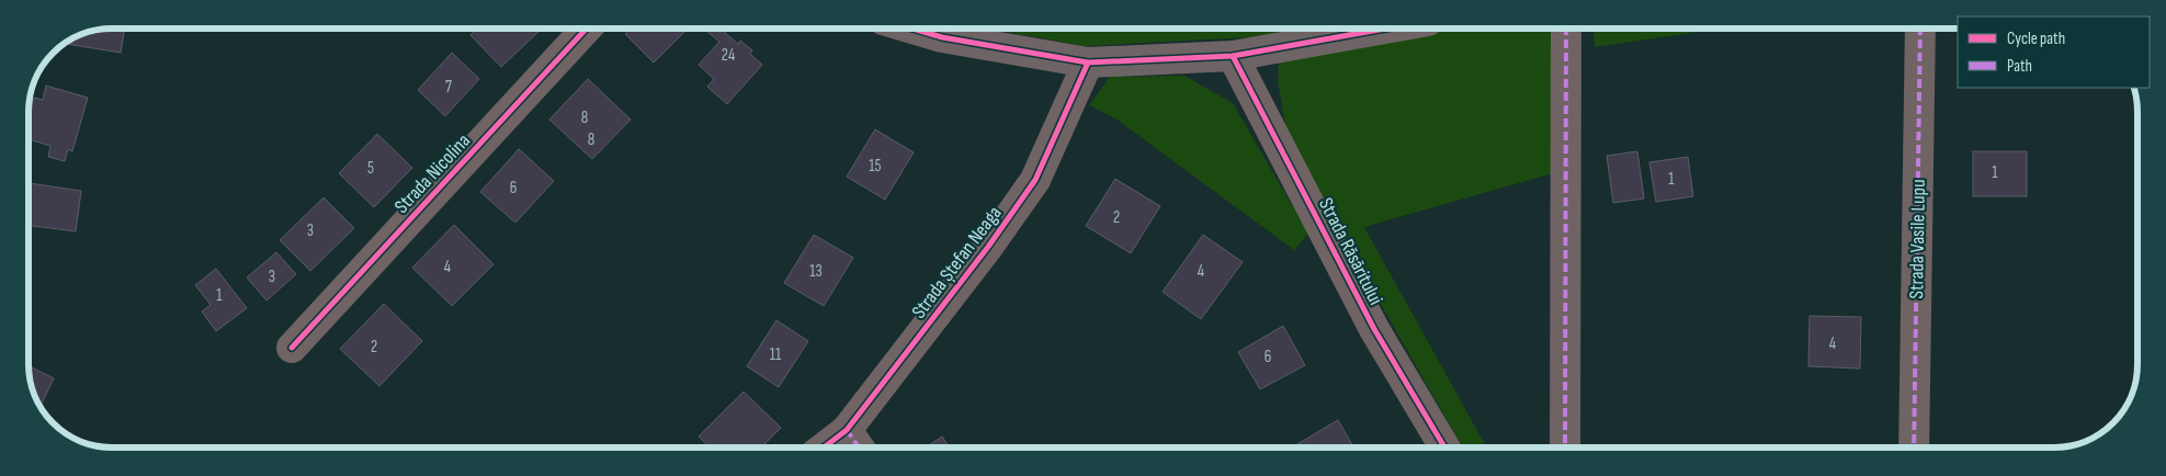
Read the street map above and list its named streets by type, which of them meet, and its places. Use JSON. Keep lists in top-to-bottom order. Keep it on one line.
{"streets":{"street":["Strada Nicolina","Strada Vasile Lupu","Strada Răsăritului","Strada Ștefan Neaga"]},"house_numbers":["24","7","8","8","15","5","1","1","6","2","3","4","13","4","3","1","4","2","11","6"],"legend":["Cycle path","Path"]}
